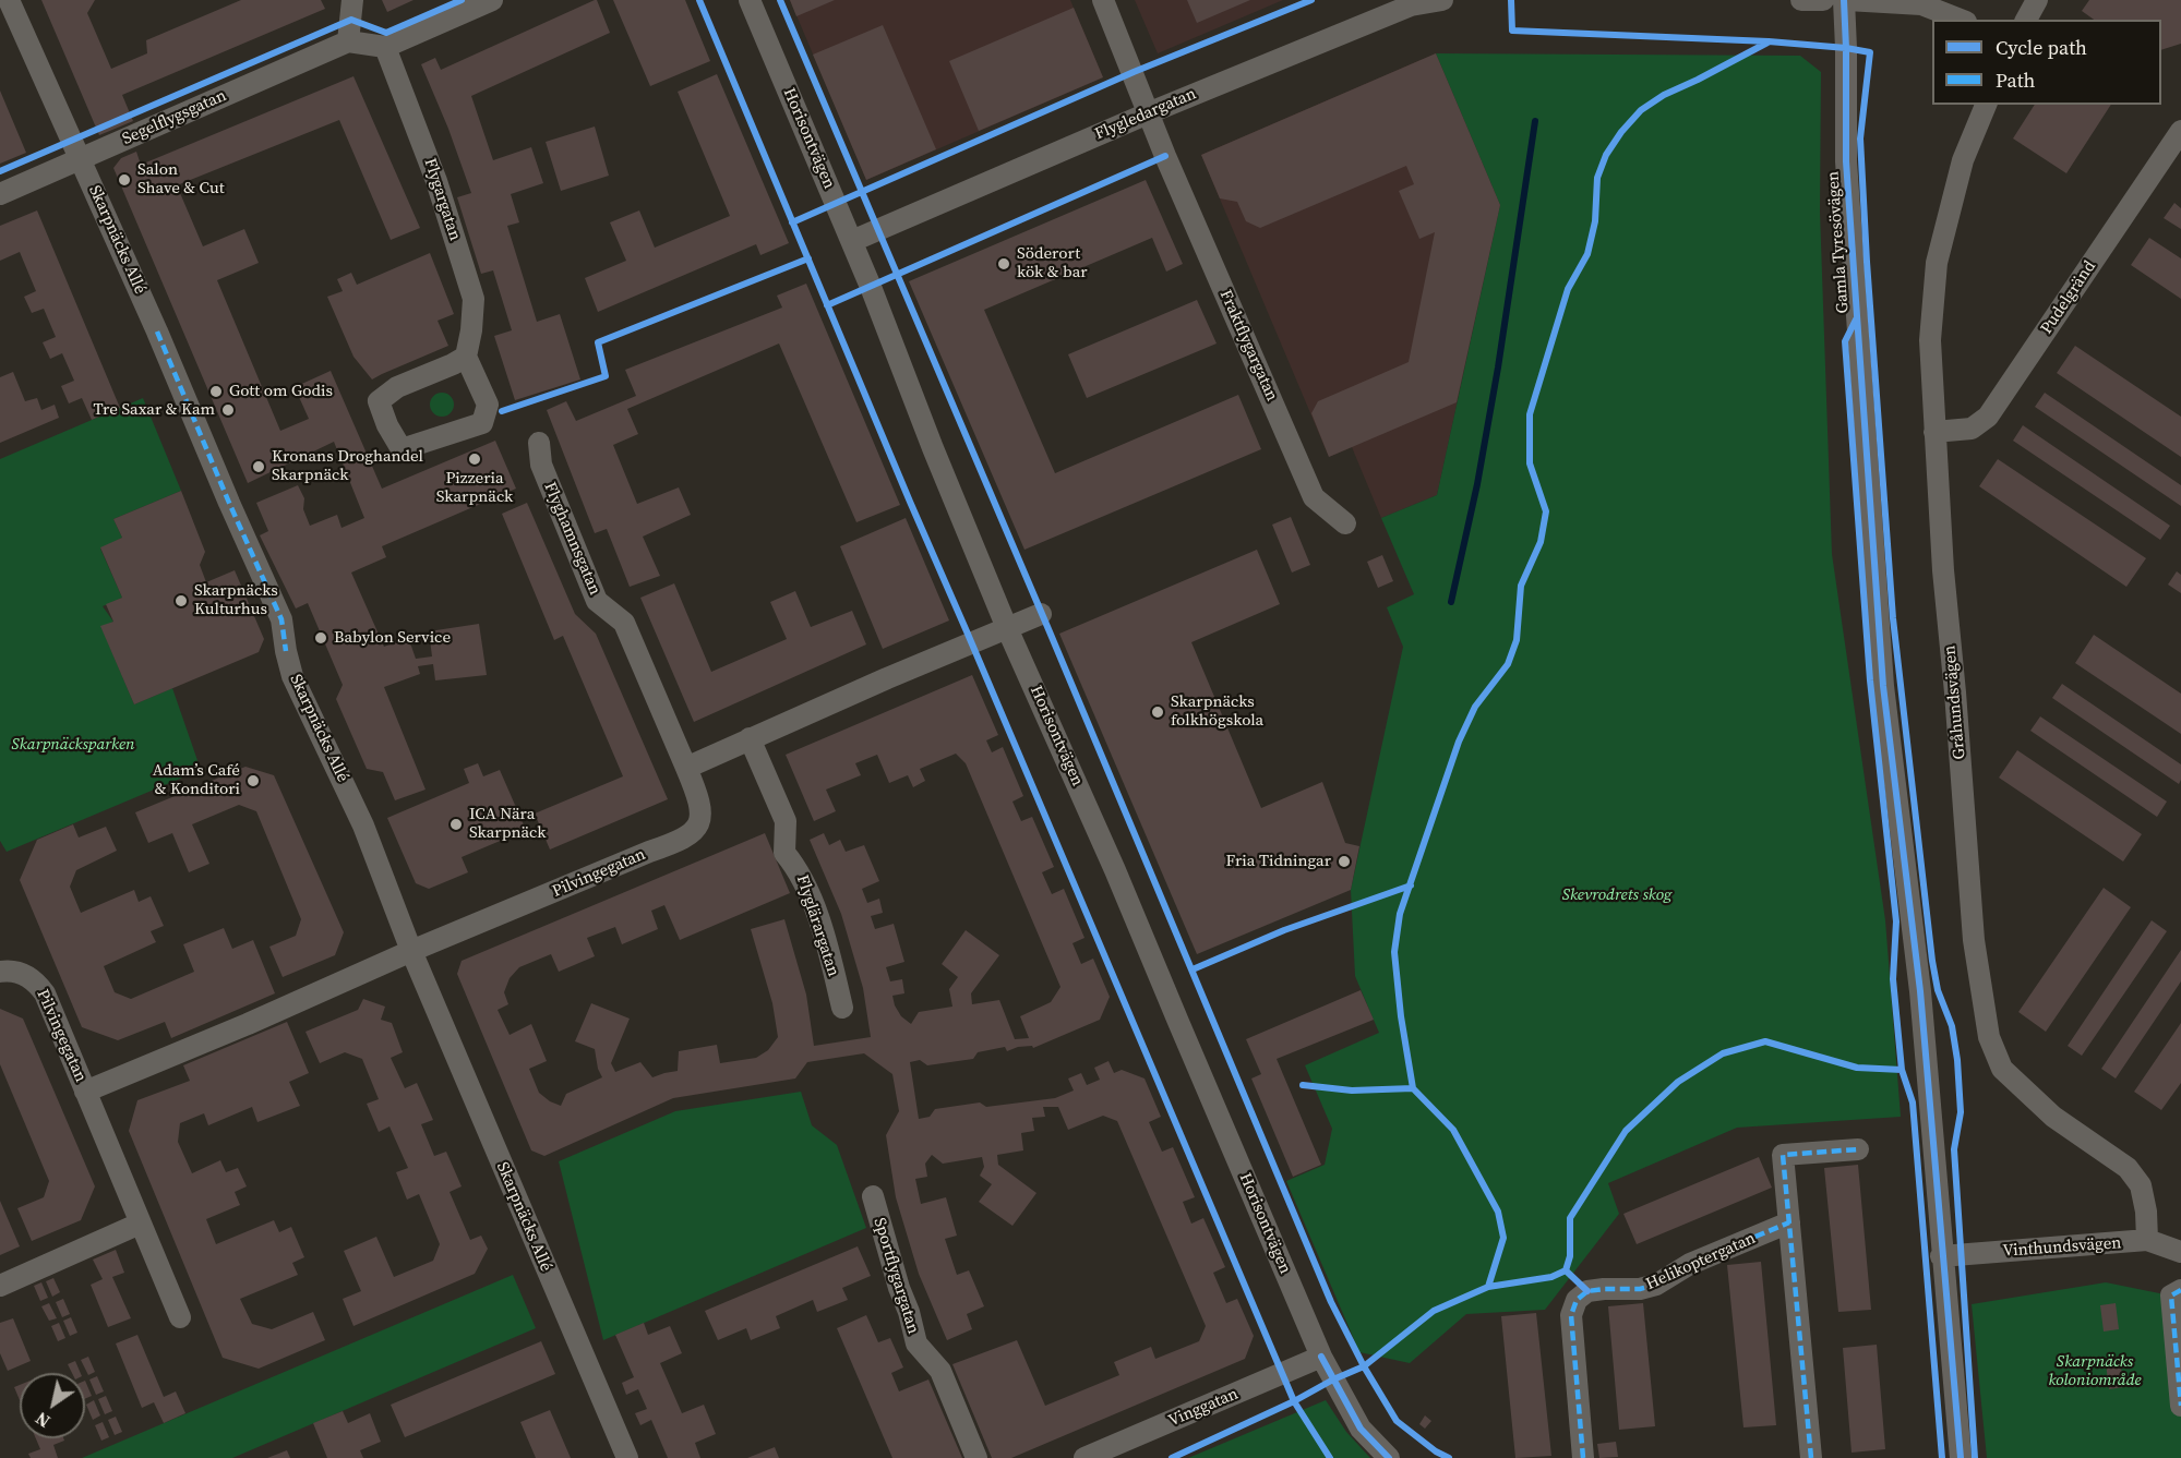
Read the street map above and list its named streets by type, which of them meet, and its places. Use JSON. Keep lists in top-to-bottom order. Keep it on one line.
{"streets":{"street":["Flygledargatan","Segelflygsgatan","Horisontvägen","Flygargatan","Skarpnäcks Allé","Gamla Tyresövägen","Pudelgränd","Fraktflygargatan","Flyghamnsgatan","Gråhundsvägen","Pilvingegatan","Flyglärargatan","Vinthundsvägen","Helikoptergatan","Sportflygargatan","Vinggatan"]},"crossings":[["Flygledargatan","Horisontvägen"],["Flygledargatan","Fraktflygargatan"],["Segelflygsgatan","Skarpnäcks Allé"],["Horisontvägen","Vinggatan"],["Skarpnäcks Allé","Pilvingegatan"],["Gamla Tyresövägen","Vinthundsvägen"],["Pudelgränd","Gråhundsvägen"],["Flyghamnsgatan","Pilvingegatan"],["Gråhundsvägen","Vinthundsvägen"]],"parks":["Skarpnäcksparken","Skevrodrets skog","Skarpnäcks koloniområde"],"places":["Salon Shave & Cut","Söderort kök & bar","Gott om Godis","Tre Saxar & Kam","Pizzeria Skarpnäck","Kronans Droghandel Skarpnäck","Skarpnäcks Kulturhus","Babylon Service","Skarpnäcks folkhögskola","Adam’s Café & Konditori","ICA Nära Skarpnäck","Fria Tidningar"],"legend":["Cycle path","Path"],"north":"bottom left"}
